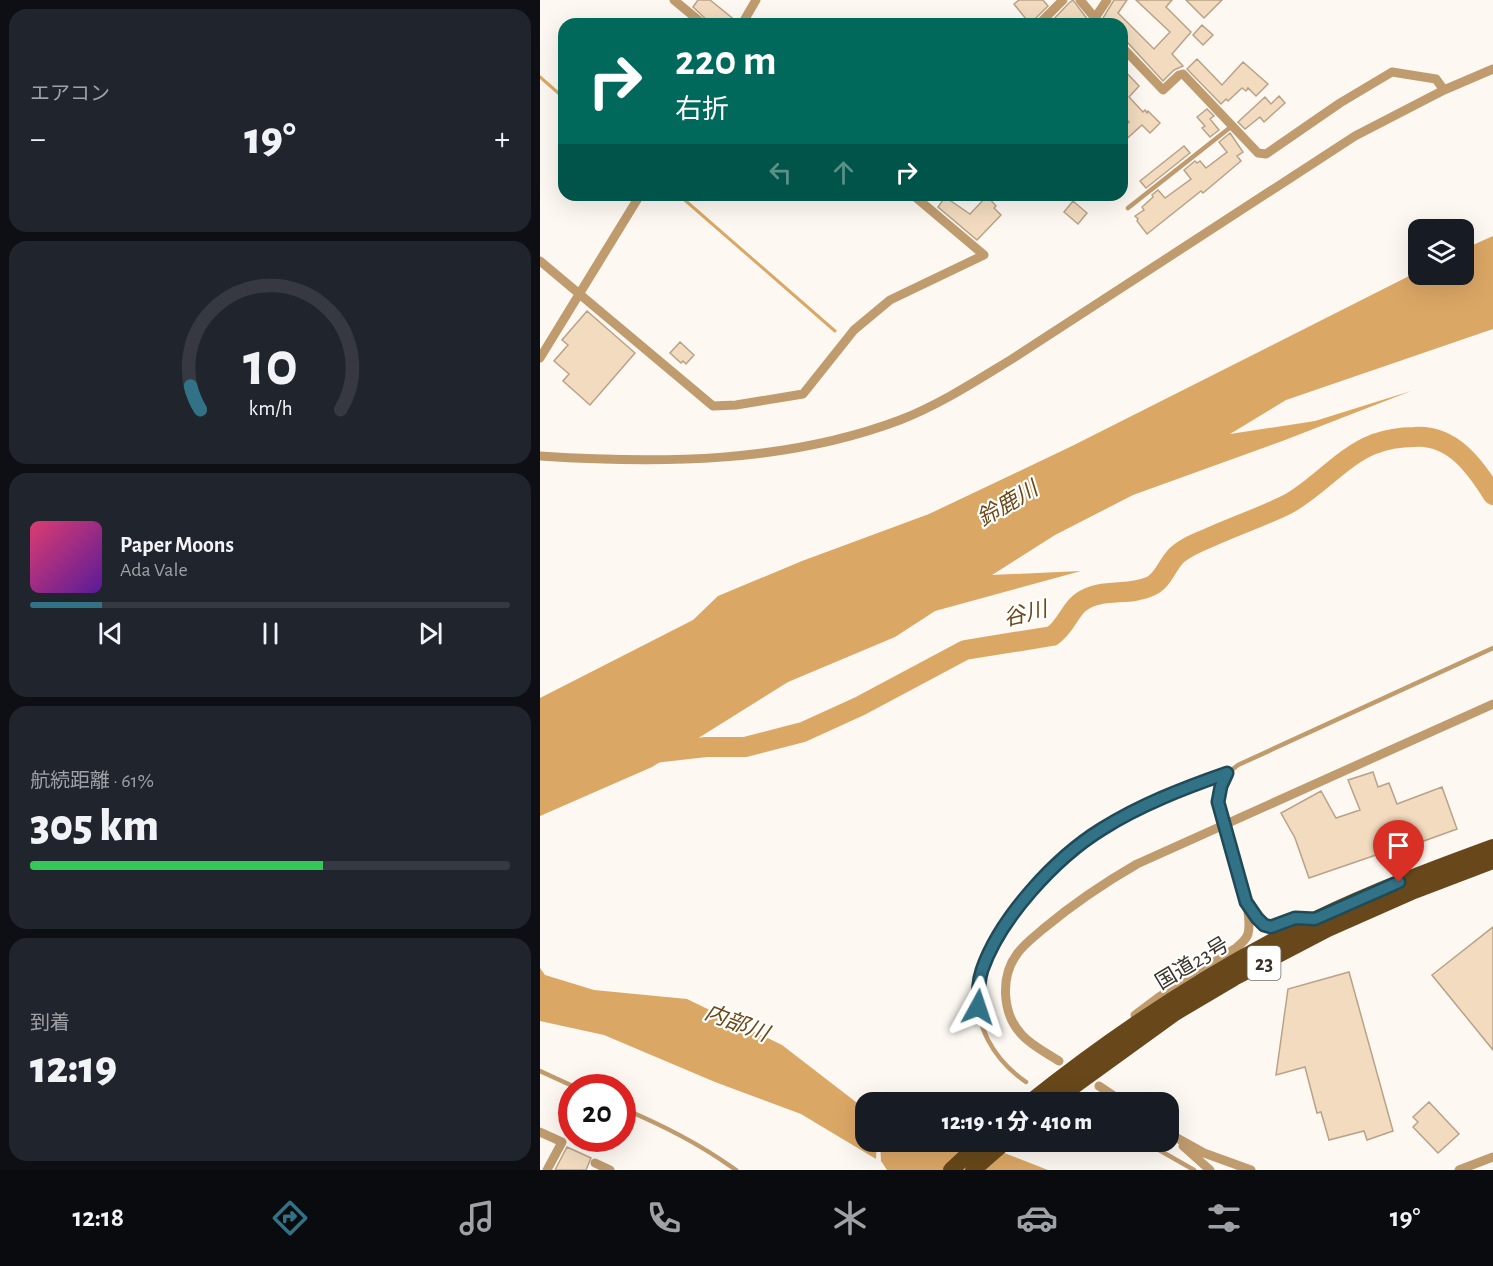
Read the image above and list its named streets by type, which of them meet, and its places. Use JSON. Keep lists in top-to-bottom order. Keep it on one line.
{"streets":{"highway":["国道23号","23"]},"water":["鈴鹿川","谷川","内部川"],"page":{"tile":["エアコン",["航続距離 · 61%","305 km"],["到着","12:19"]],"turn":["220 m","右折"],"heat":["−","19°","+"],"song":["Paper Moons","Ada Vale"],"limit":"20","trip":"12:19 · 1 分 · 410 m","tabs":["12:18","19°"],"gauge":["10","km/h"]}}
